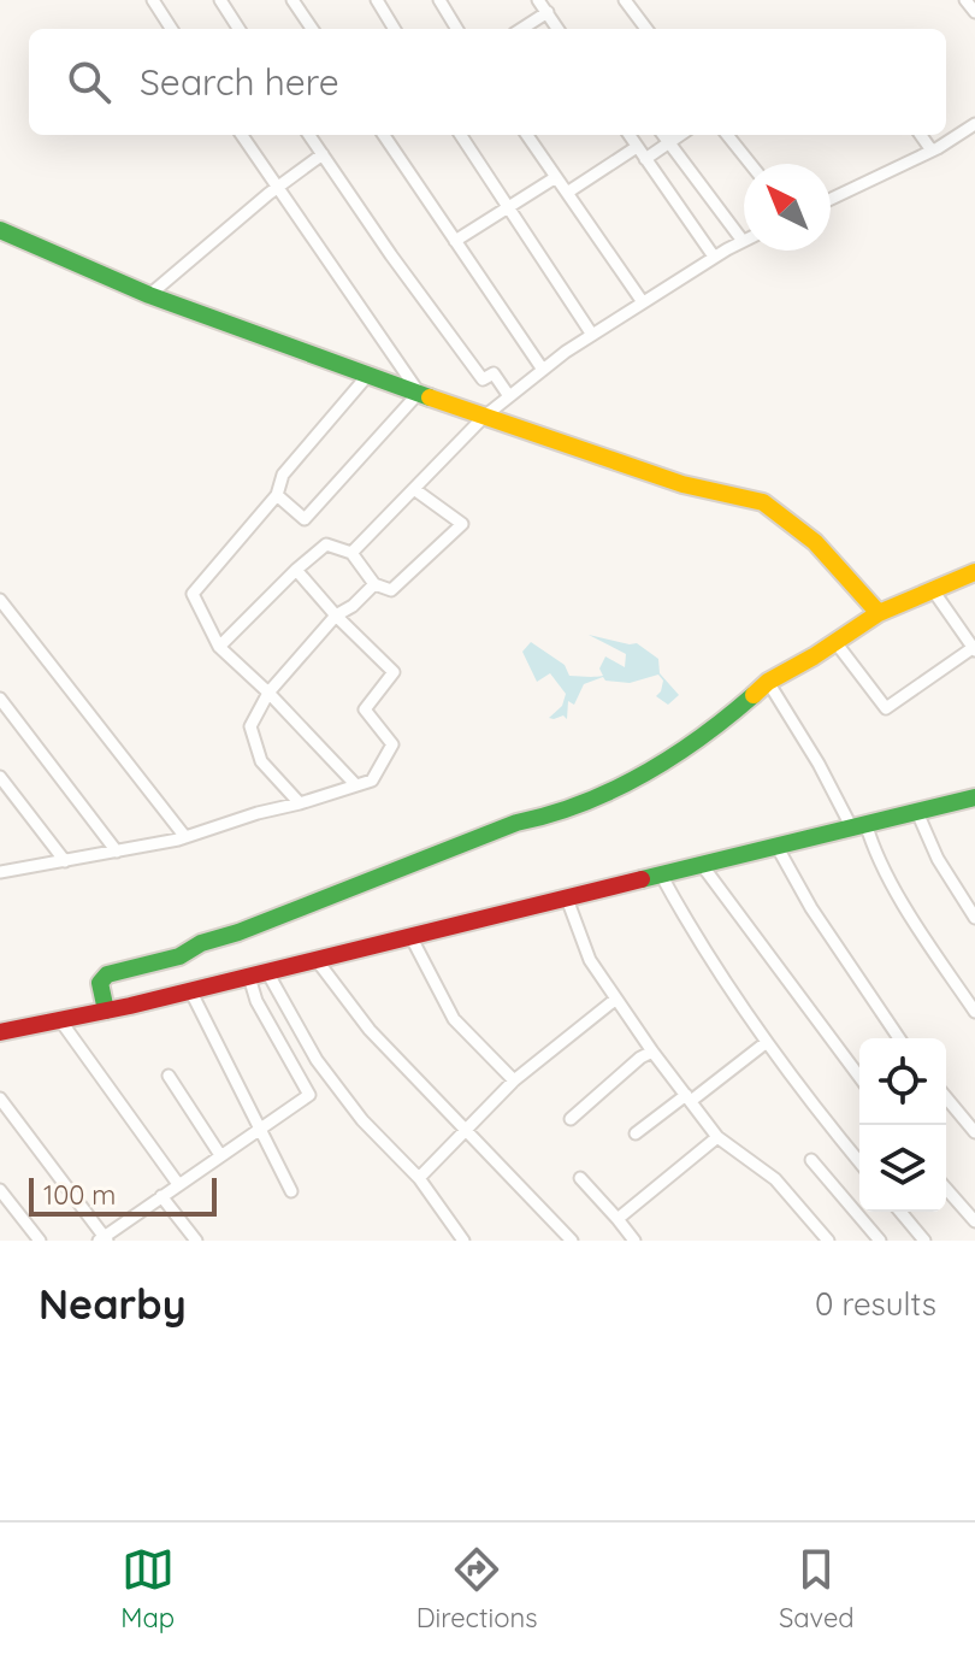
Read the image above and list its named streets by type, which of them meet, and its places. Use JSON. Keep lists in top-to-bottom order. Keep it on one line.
{"scale_bar":"100 m","north":"top left","page":{"search":"Search here","scale":"100 m","heading":["Nearby","0 results"],"nav":["Map","Directions","Saved"]}}
